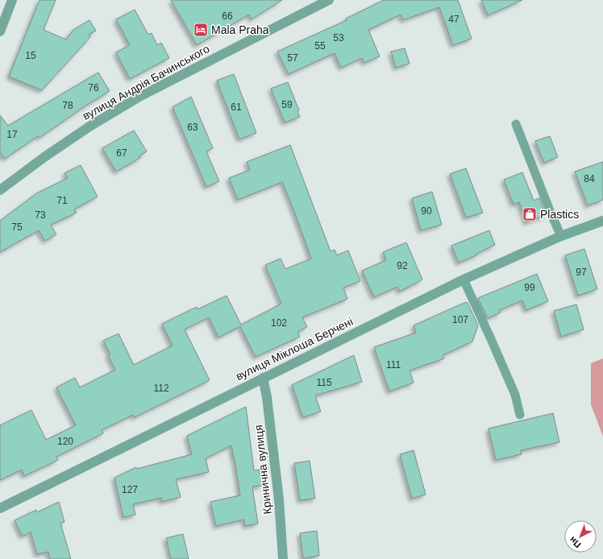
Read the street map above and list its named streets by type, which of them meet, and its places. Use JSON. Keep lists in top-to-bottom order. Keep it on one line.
{"streets":{"street":["вулиця Андрія Бачинського","вулиця Міклоша Берчені","Кринична вулиця"]},"crossings":[["вулиця Міклоша Берчені","Кринична вулиця"]],"places":{"hotel":["Mala Praha"],"shop":["Plastics"]},"house_numbers":["66","47","53","55","15","57","76","59","78","61","63","17","67","84","71","90","73","75","92","97","99","107","102","111","115","112","120","127"],"north":"bottom left"}
